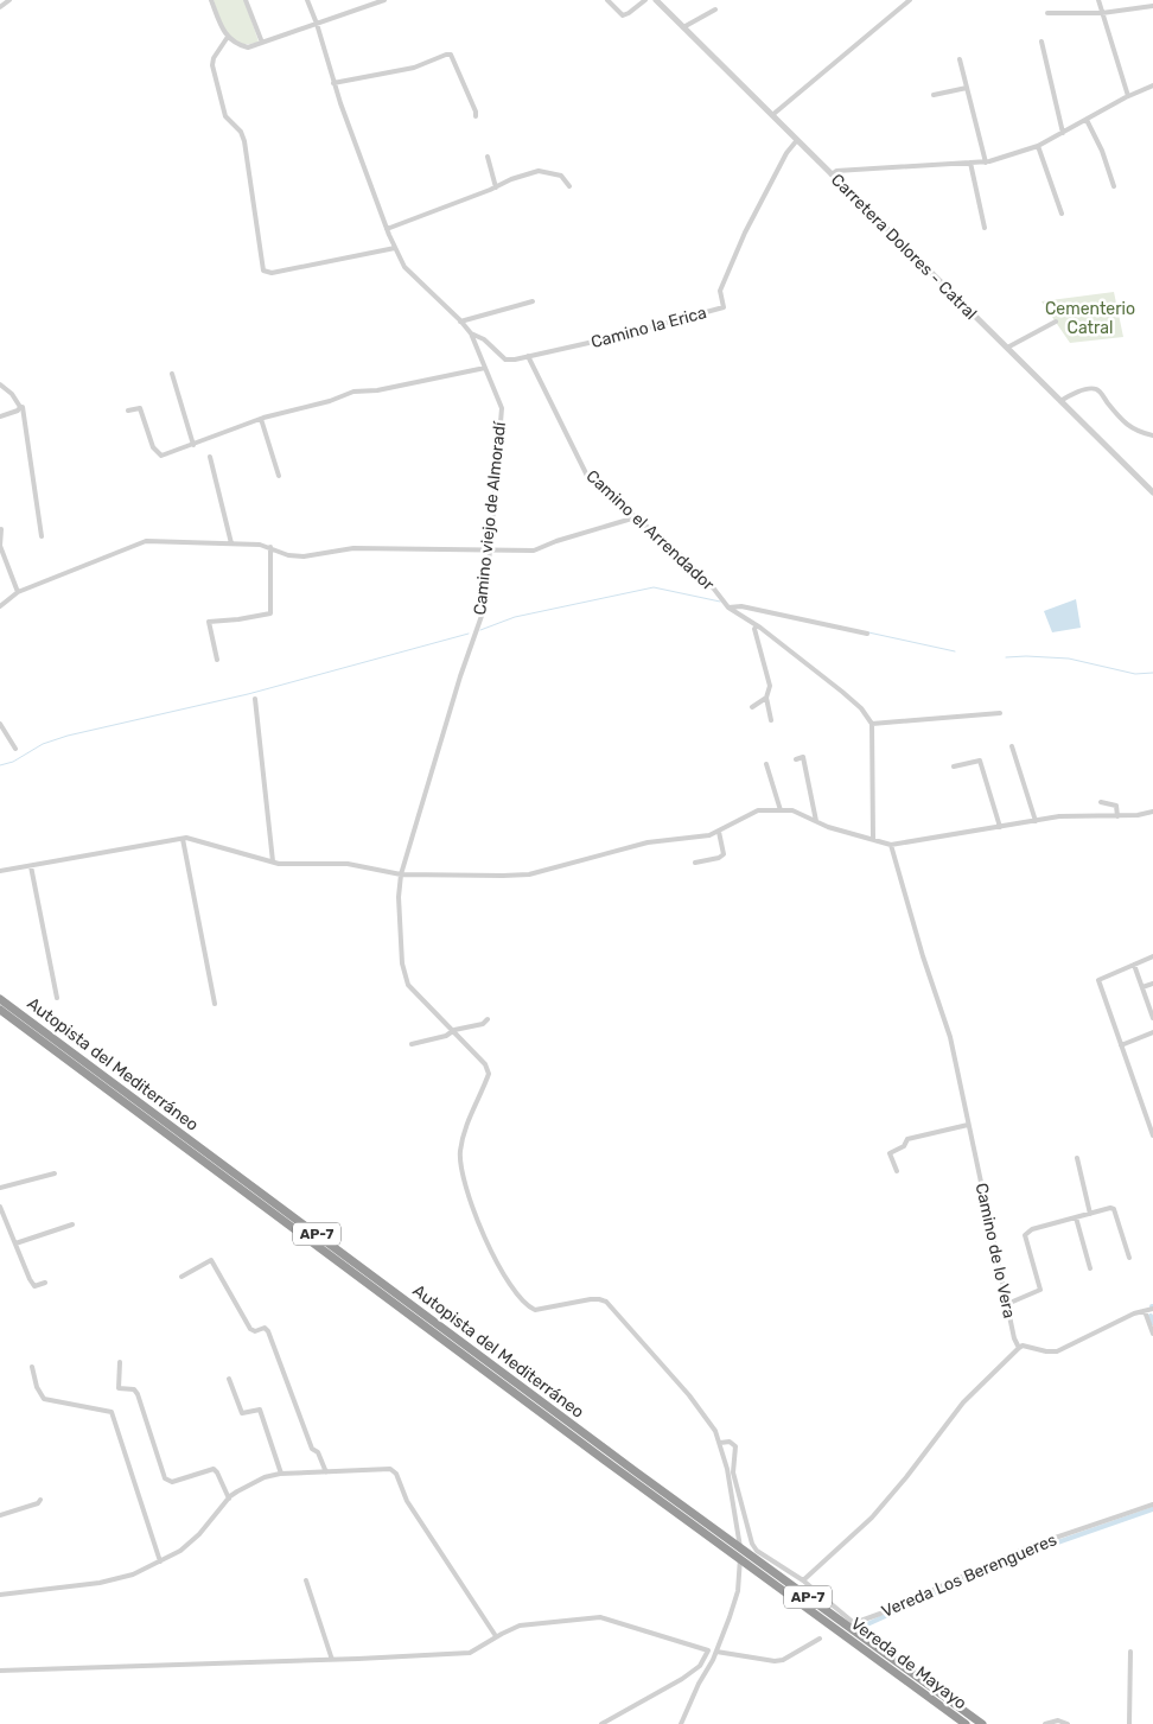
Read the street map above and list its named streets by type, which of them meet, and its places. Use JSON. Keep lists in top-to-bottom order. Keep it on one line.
{"streets":{"highway":["Autopista del Mediterráneo","AP-7"],"street":["Carretera Dolores - Catral","Camino la Erica","Camino viejo de Almoradí","Camino el Arrendador","Camino de lo Vera","Vereda Los Berengueres","Vereda de Mayayo"]},"crossings":[["Carretera Dolores - Catral","Camino la Erica"],["Camino la Erica","Camino viejo de Almoradí"],["Camino la Erica","Camino el Arrendador"],["Camino viejo de Almoradí","Vereda de Mayayo"],["Vereda Los Berengueres","Vereda de Mayayo"]],"parks":["Cementerio Catral"]}
